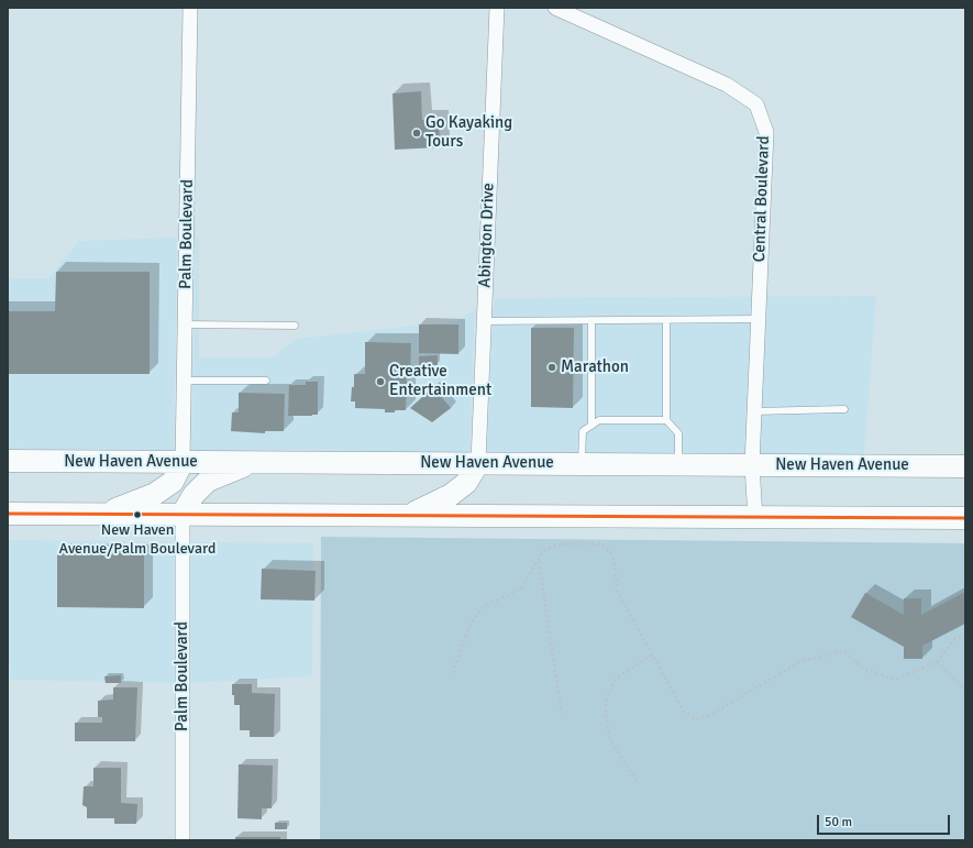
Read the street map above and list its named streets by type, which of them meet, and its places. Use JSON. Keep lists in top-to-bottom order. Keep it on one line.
{"streets":{"main road":["New Haven Avenue"],"street":["Central Boulevard","Palm Boulevard","Abington Drive"]},"crossings":[["Central Boulevard","New Haven Avenue"],["Palm Boulevard","New Haven Avenue"],["Abington Drive","New Haven Avenue"]],"places":["Go Kayaking Tours","Marathon","Creative Entertainment","New Haven Avenue/Palm Boulevard"],"scale_bar":"50 m"}
